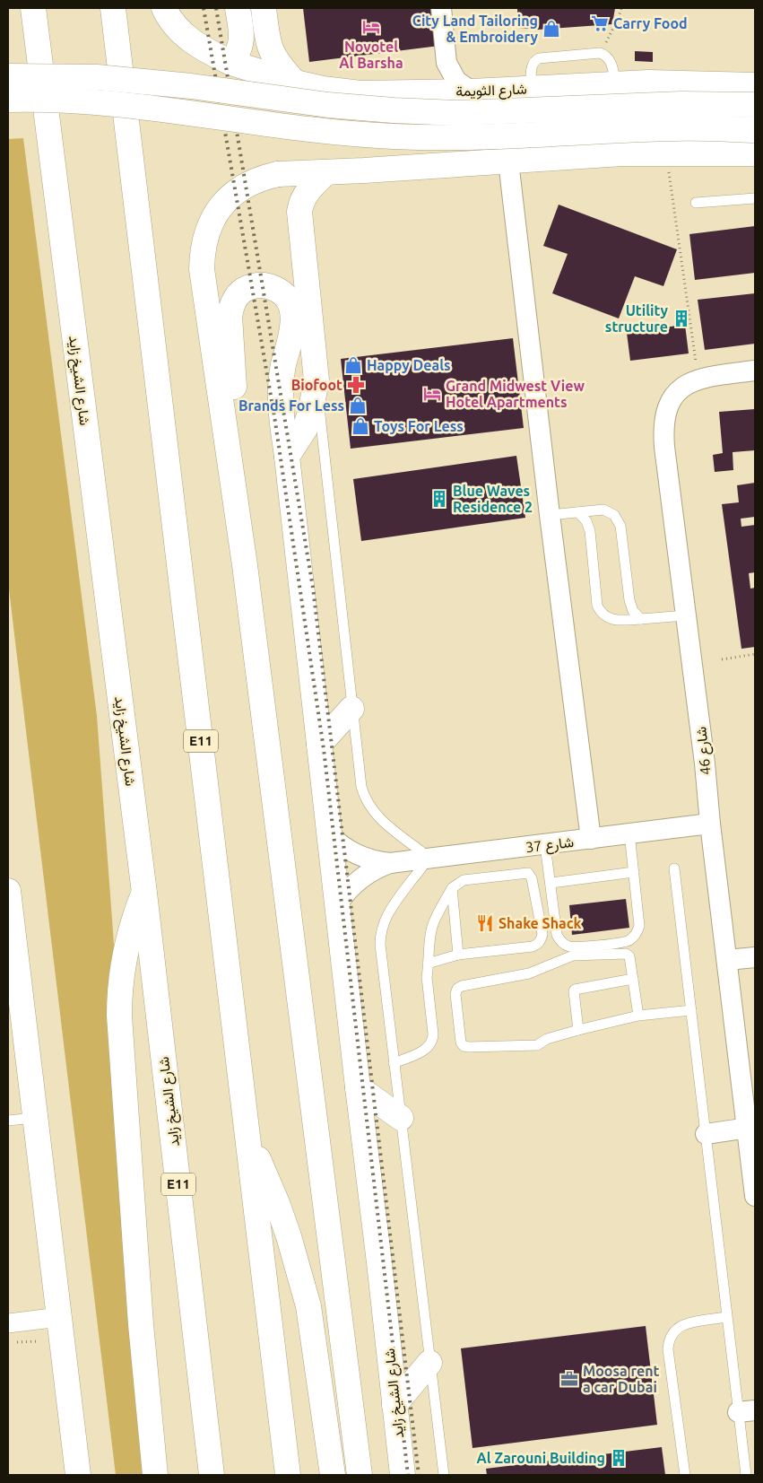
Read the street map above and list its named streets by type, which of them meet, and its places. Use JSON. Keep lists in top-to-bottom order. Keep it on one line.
{"streets":{"main road":["شارع الثويمة","شارع الشيخ زايد","E11"],"street":["شارع 46","شارع 37"]},"crossings":[["شارع الشيخ زايد","شارع 37"],["شارع 46","شارع 37"]],"places":{"supermarket":["Carry Food"],"hotel":["Novotel Al Barsha","Grand Midwest View Hotel Apartments"],"shop":["City Land Tailoring & Embroidery","Happy Deals","Brands For Less","Toys For Less"],"building":["Utility structure","Blue Waves Residence 2","Al Zarouni Building"],"pharmacy":["Biofoot"],"restaurant":["Shake Shack"],"office":["Moosa rent a car Dubai"]}}
